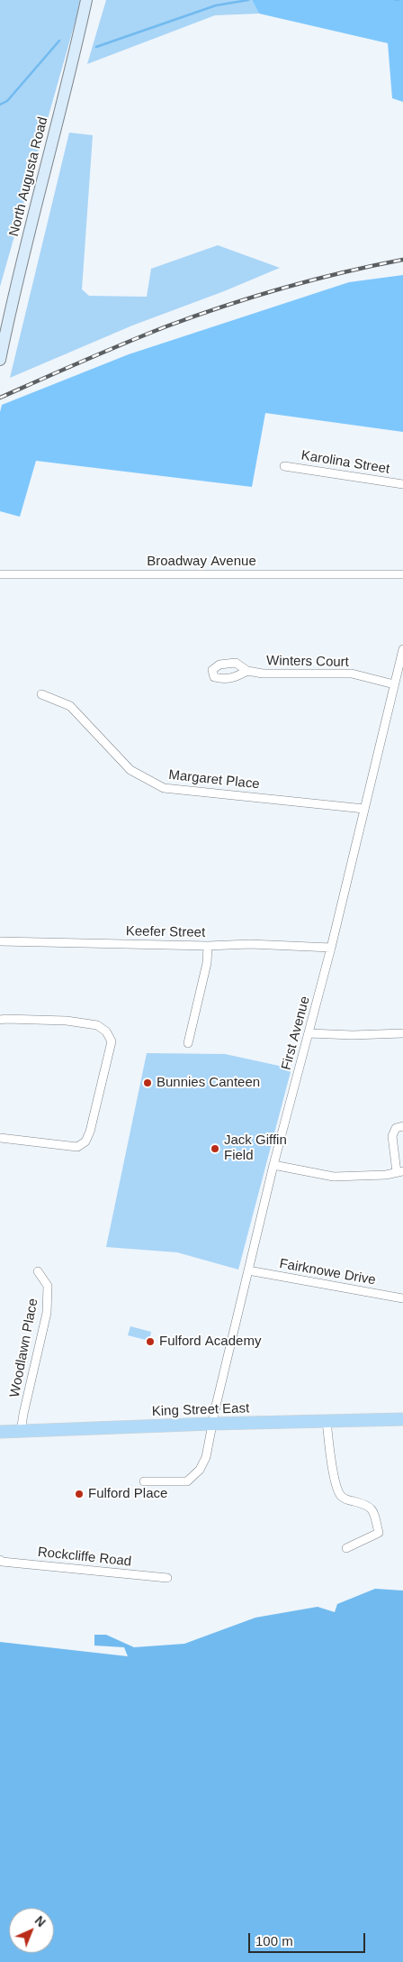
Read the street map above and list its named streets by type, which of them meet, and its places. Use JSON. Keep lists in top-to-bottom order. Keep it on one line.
{"streets":{"main road":["North Augusta Road","King Street East"],"street":["Karolina Street","Broadway Avenue","Winters Court","Margaret Place","Keefer Street","First Avenue","Fairknowe Drive","Woodlawn Place","Rockcliffe Road"]},"crossings":[["Winters Court","First Avenue"],["Margaret Place","First Avenue"],["Keefer Street","First Avenue"],["First Avenue","Fairknowe Drive"],["First Avenue","King Street East"],["Woodlawn Place","King Street East"]],"places":["Bunnies Canteen","Jack Giffin Field","Fulford Academy","Fulford Place"],"scale_bar":"100 m","north":"top right"}
